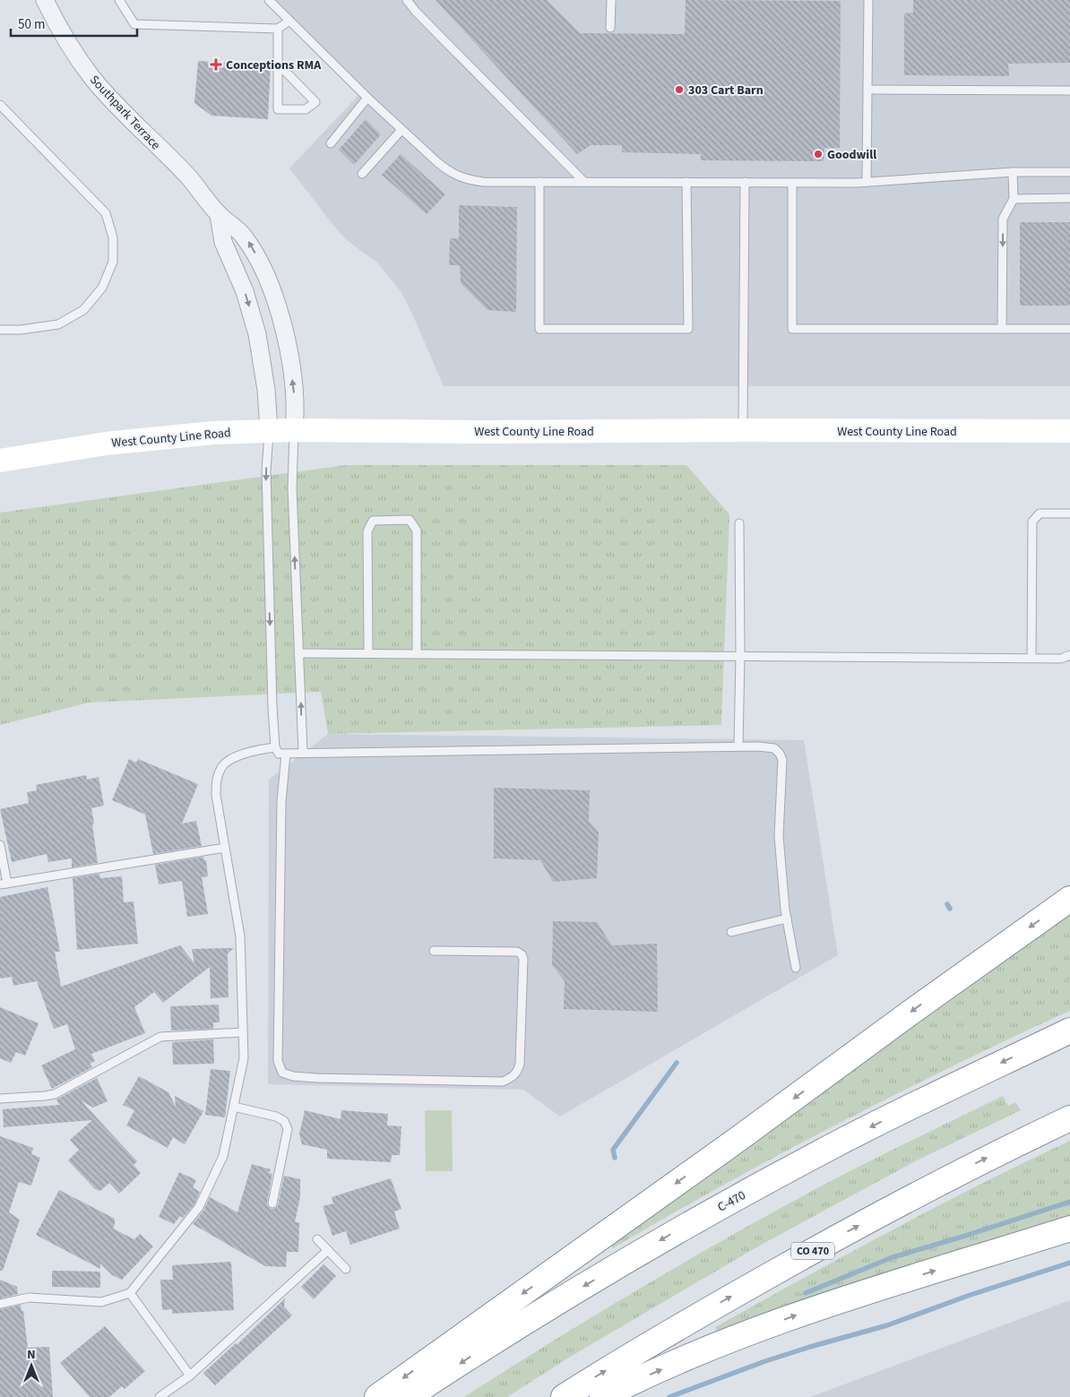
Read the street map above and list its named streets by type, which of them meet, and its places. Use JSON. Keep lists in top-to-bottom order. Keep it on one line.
{"streets":{"highway":["C-470","CO 470"],"main road":["West County Line Road"],"street":["Southpark Terrace"]},"crossings":[["Southpark Terrace","West County Line Road"]],"places":{"health":["Conceptions RMA"],"other":["303 Cart Barn","Goodwill"]},"scale_bar":"50 m","north":"top"}
